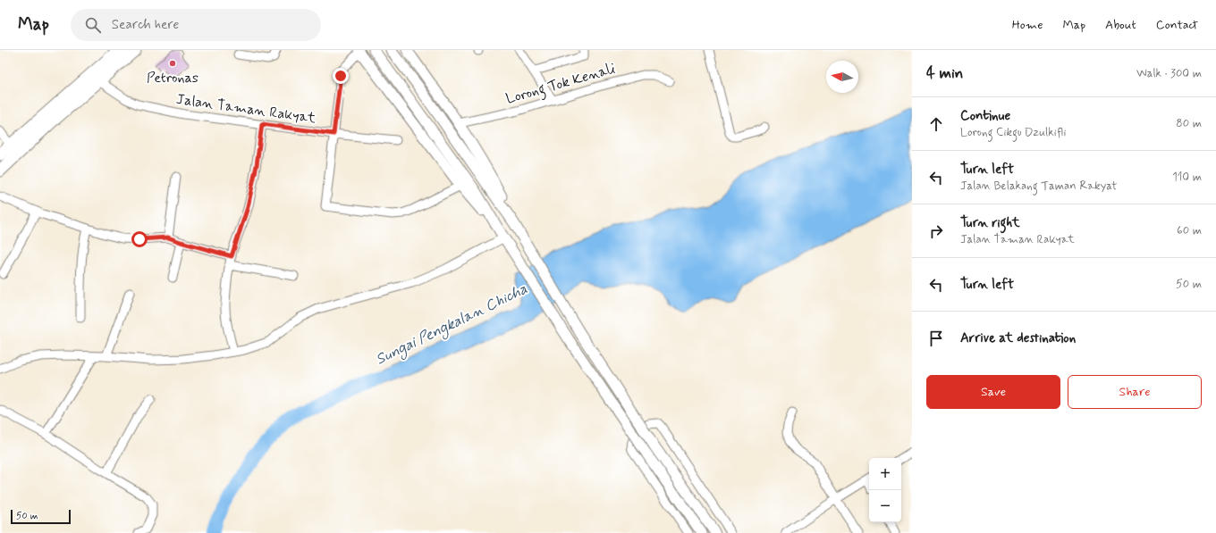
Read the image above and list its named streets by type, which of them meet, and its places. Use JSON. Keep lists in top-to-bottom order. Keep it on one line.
{"streets":{"street":["Lorong Tok Kenali","Jalan Taman Rakyat"]},"water":["Sungai Pengkalan Chicha"],"places":["Petronas"],"scale_bar":"50 m","north":"left","page":{"header":"Map","search":"Search here","nav":["Home","Map","About","Contact"],"heading":["4 min","Walk · 300 m"],"list":[["Continue","Lorong Cikgu Dzulkifli","80 m"],["Turn left","Jalan Belakang Taman Rakyat","110 m"],["Turn right","Jalan Taman Rakyat","60 m"],["Turn left","50 m"],"Arrive at destination"],"buttons":["Save","Share"],"map_buttons":["+","−"],"scale":"50 m"}}
